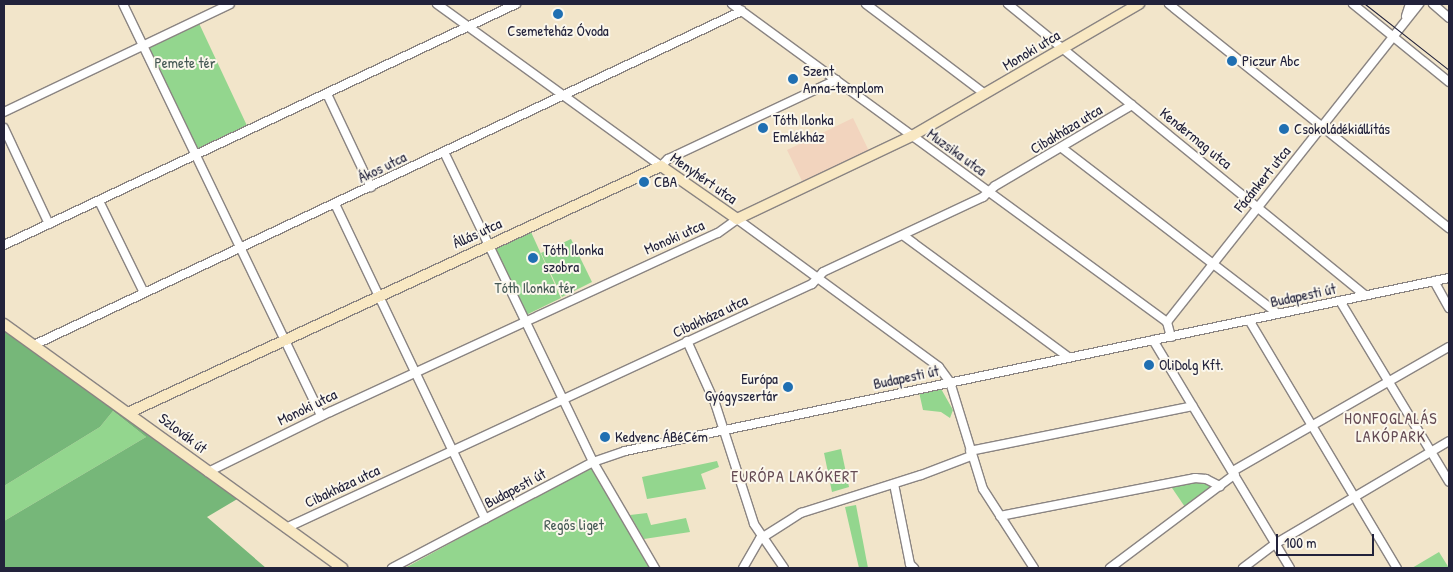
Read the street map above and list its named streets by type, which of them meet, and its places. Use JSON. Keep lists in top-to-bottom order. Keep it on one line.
{"streets":{"street":["Monoki utca","Cibakháza utca","Kendermag utca","Muzsika utca","Ákos utca","Menyhért utca","Fácánkert utca","Állás utca","Budapesti út","Szlovák út"]},"crossings":[["Monoki utca","Kendermag utca"],["Monoki utca","Muzsika utca"],["Monoki utca","Menyhért utca"],["Monoki utca","Szlovák út"],["Cibakháza utca","Kendermag utca"],["Cibakháza utca","Muzsika utca"],["Cibakháza utca","Menyhért utca"],["Cibakháza utca","Szlovák út"],["Kendermag utca","Fácánkert utca"],["Kendermag utca","Budapesti út"],["Muzsika utca","Ákos utca"],["Muzsika utca","Fácánkert utca"],["Muzsika utca","Állás utca"],["Ákos utca","Menyhért utca"],["Ákos utca","Szlovák út"],["Menyhért utca","Állás utca"],["Menyhért utca","Budapesti út"],["Állás utca","Szlovák út"]],"districts":["HONFOGLALÁS LAKÓPARK","EURÓPA LAKÓKERT"],"parks":["Pemete tér","Tóth Ilonka tér","Regős liget"],"places":["Csemeteház Óvoda","Piczur Abc","Szent Anna-templom","Tóth Ilonka Emlékház","Csokoládékiállítás","CBA","Tóth Ilonka szobra","OliDolg Kft.","Európa Gyógyszertár","Kedvenc ÁBéCém"],"scale_bar":"100 m"}
